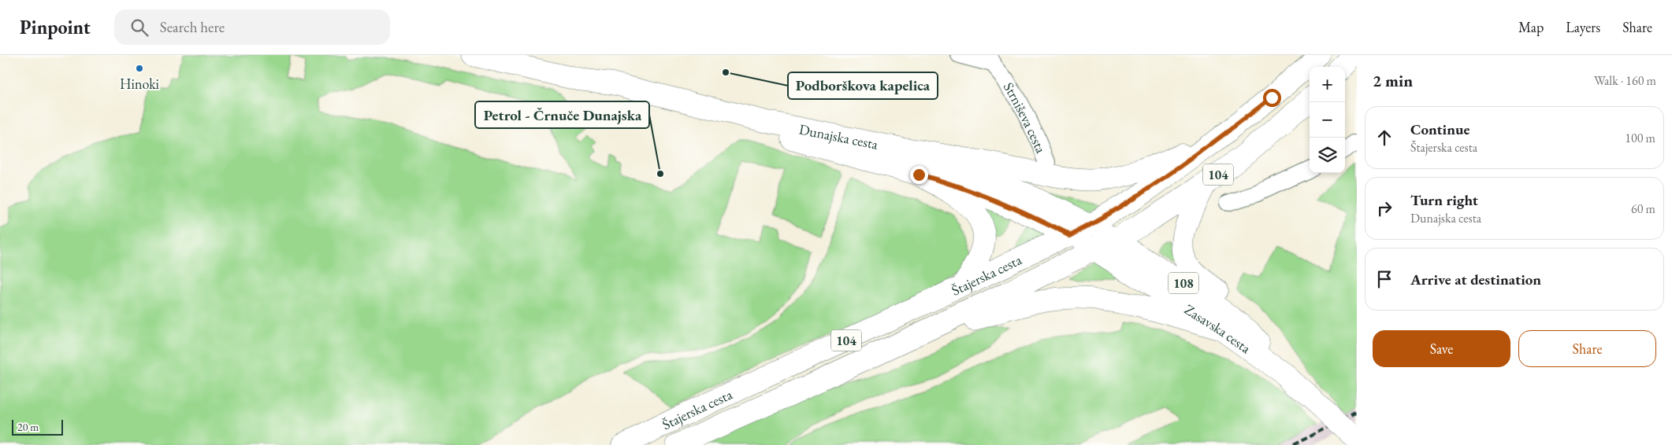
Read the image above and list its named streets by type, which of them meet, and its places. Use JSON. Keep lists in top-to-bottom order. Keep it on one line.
{"streets":{"main road":["Dunajska cesta","104","Štajerska cesta","108","Zasavska cesta"],"street":["Strniševa cesta"]},"crossings":[["Dunajska cesta","Štajerska cesta"],["Dunajska cesta","Zasavska cesta"],["Štajerska cesta","Zasavska cesta"]],"places":["Hinoki","Podborškova kapelica","Petrol - Črnuče Dunajska"],"scale_bar":"20 m","page":{"header":"Pinpoint","search":"Search here","nav":["Map","Layers","Share"],"heading":["2 min","Walk · 160 m"],"map_buttons":["+","−"],"list":[["Continue","Štajerska cesta","100 m"],["Turn right","Dunajska cesta","60 m"],"Arrive at destination"],"buttons":["Save","Share"],"scale":"20 m"}}
